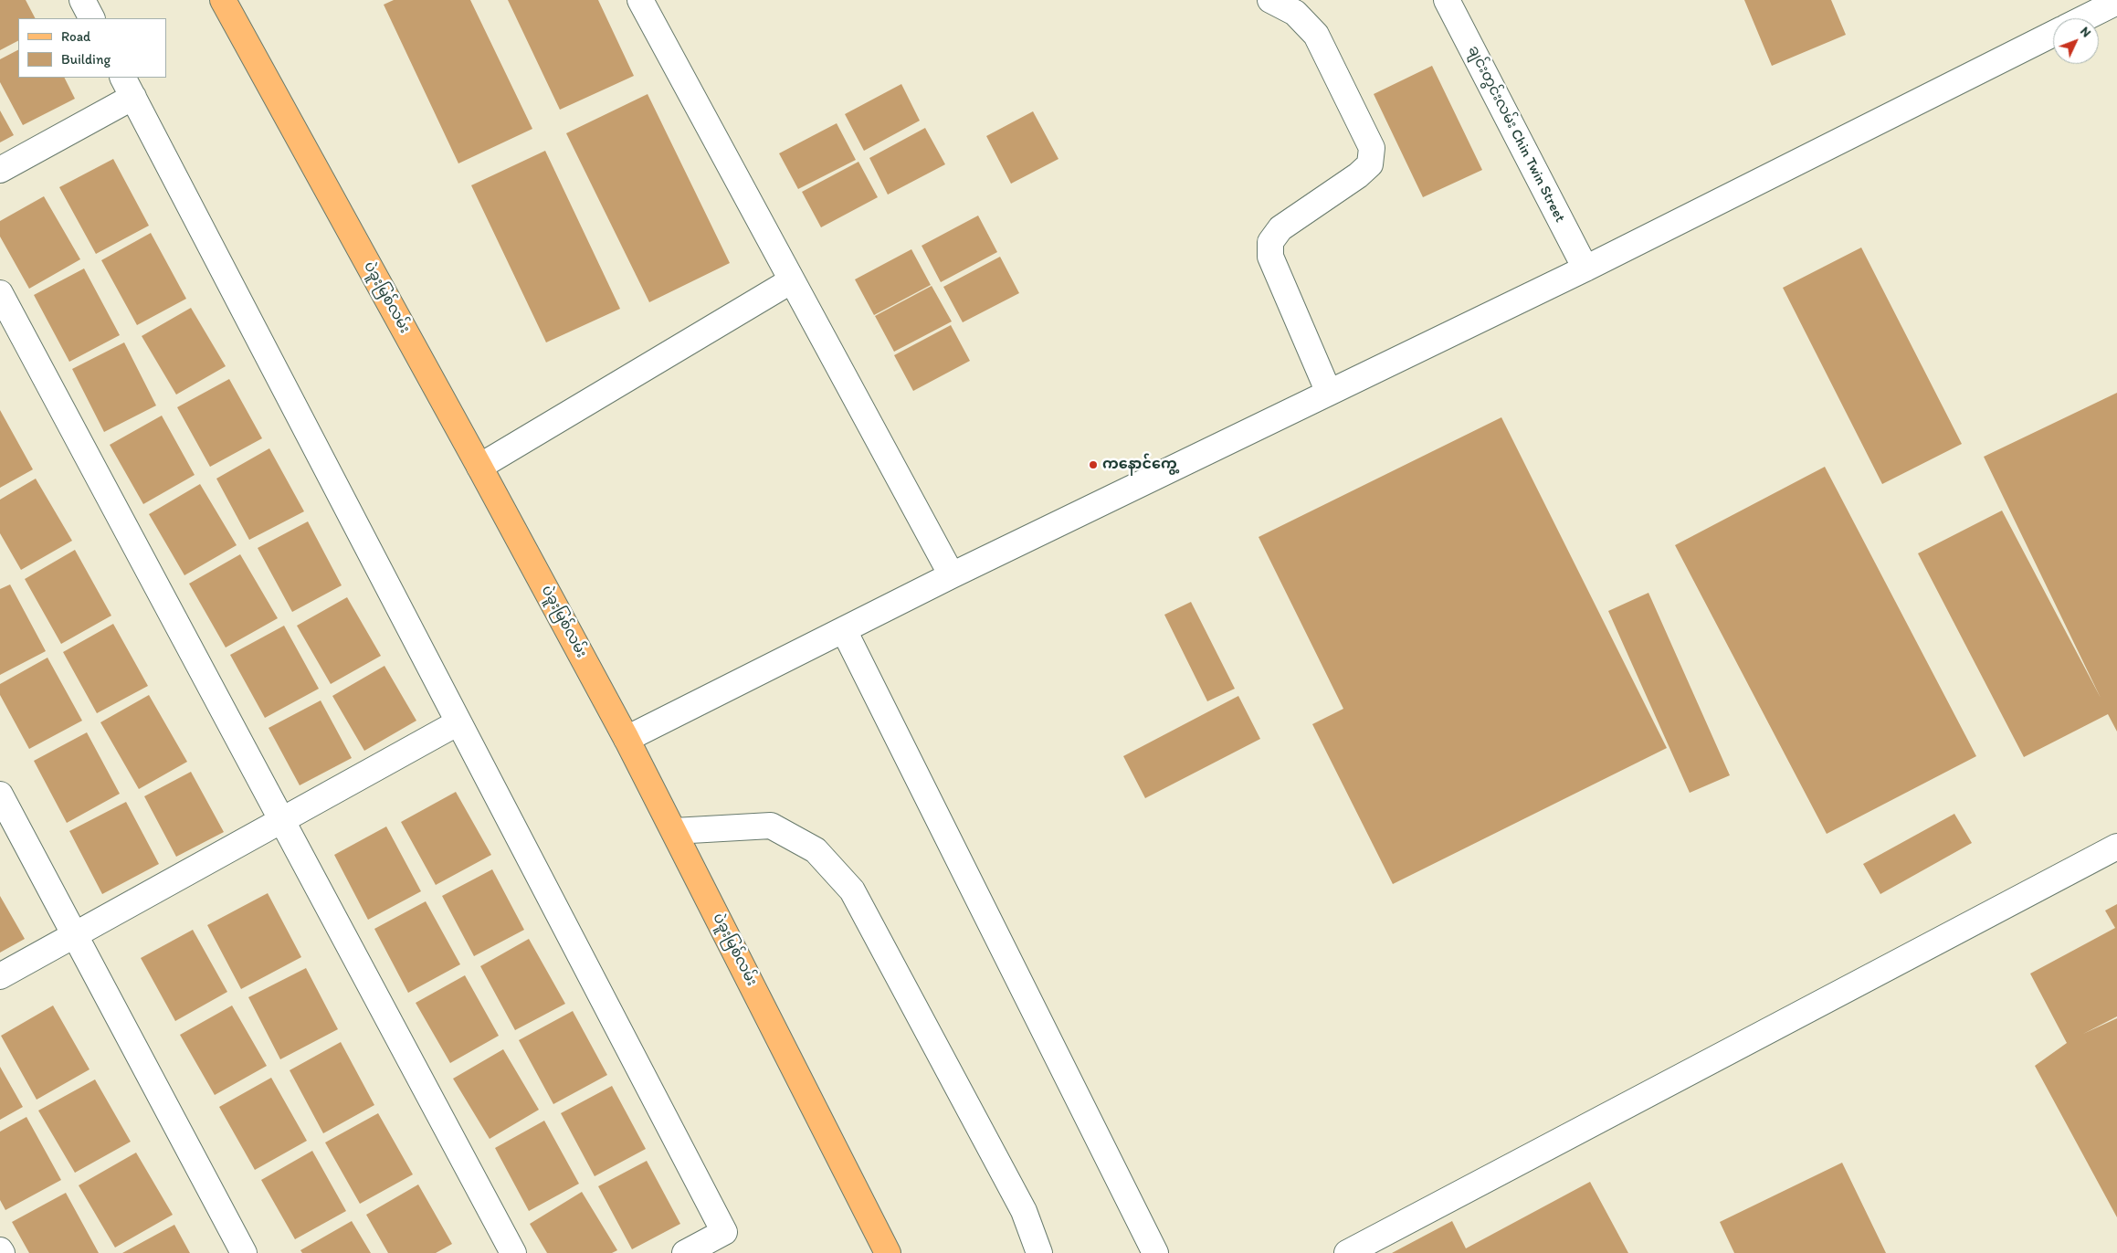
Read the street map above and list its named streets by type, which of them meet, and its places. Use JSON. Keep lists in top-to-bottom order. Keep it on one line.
{"streets":{"main road":["ပဲခူးမြစ်လမ်း"],"street":["ချင်းတွင်းလမ်း Chin Twin Street"]},"places":["ကနောင်ကွေ့"],"legend":["Road","Building"],"north":"top right"}
